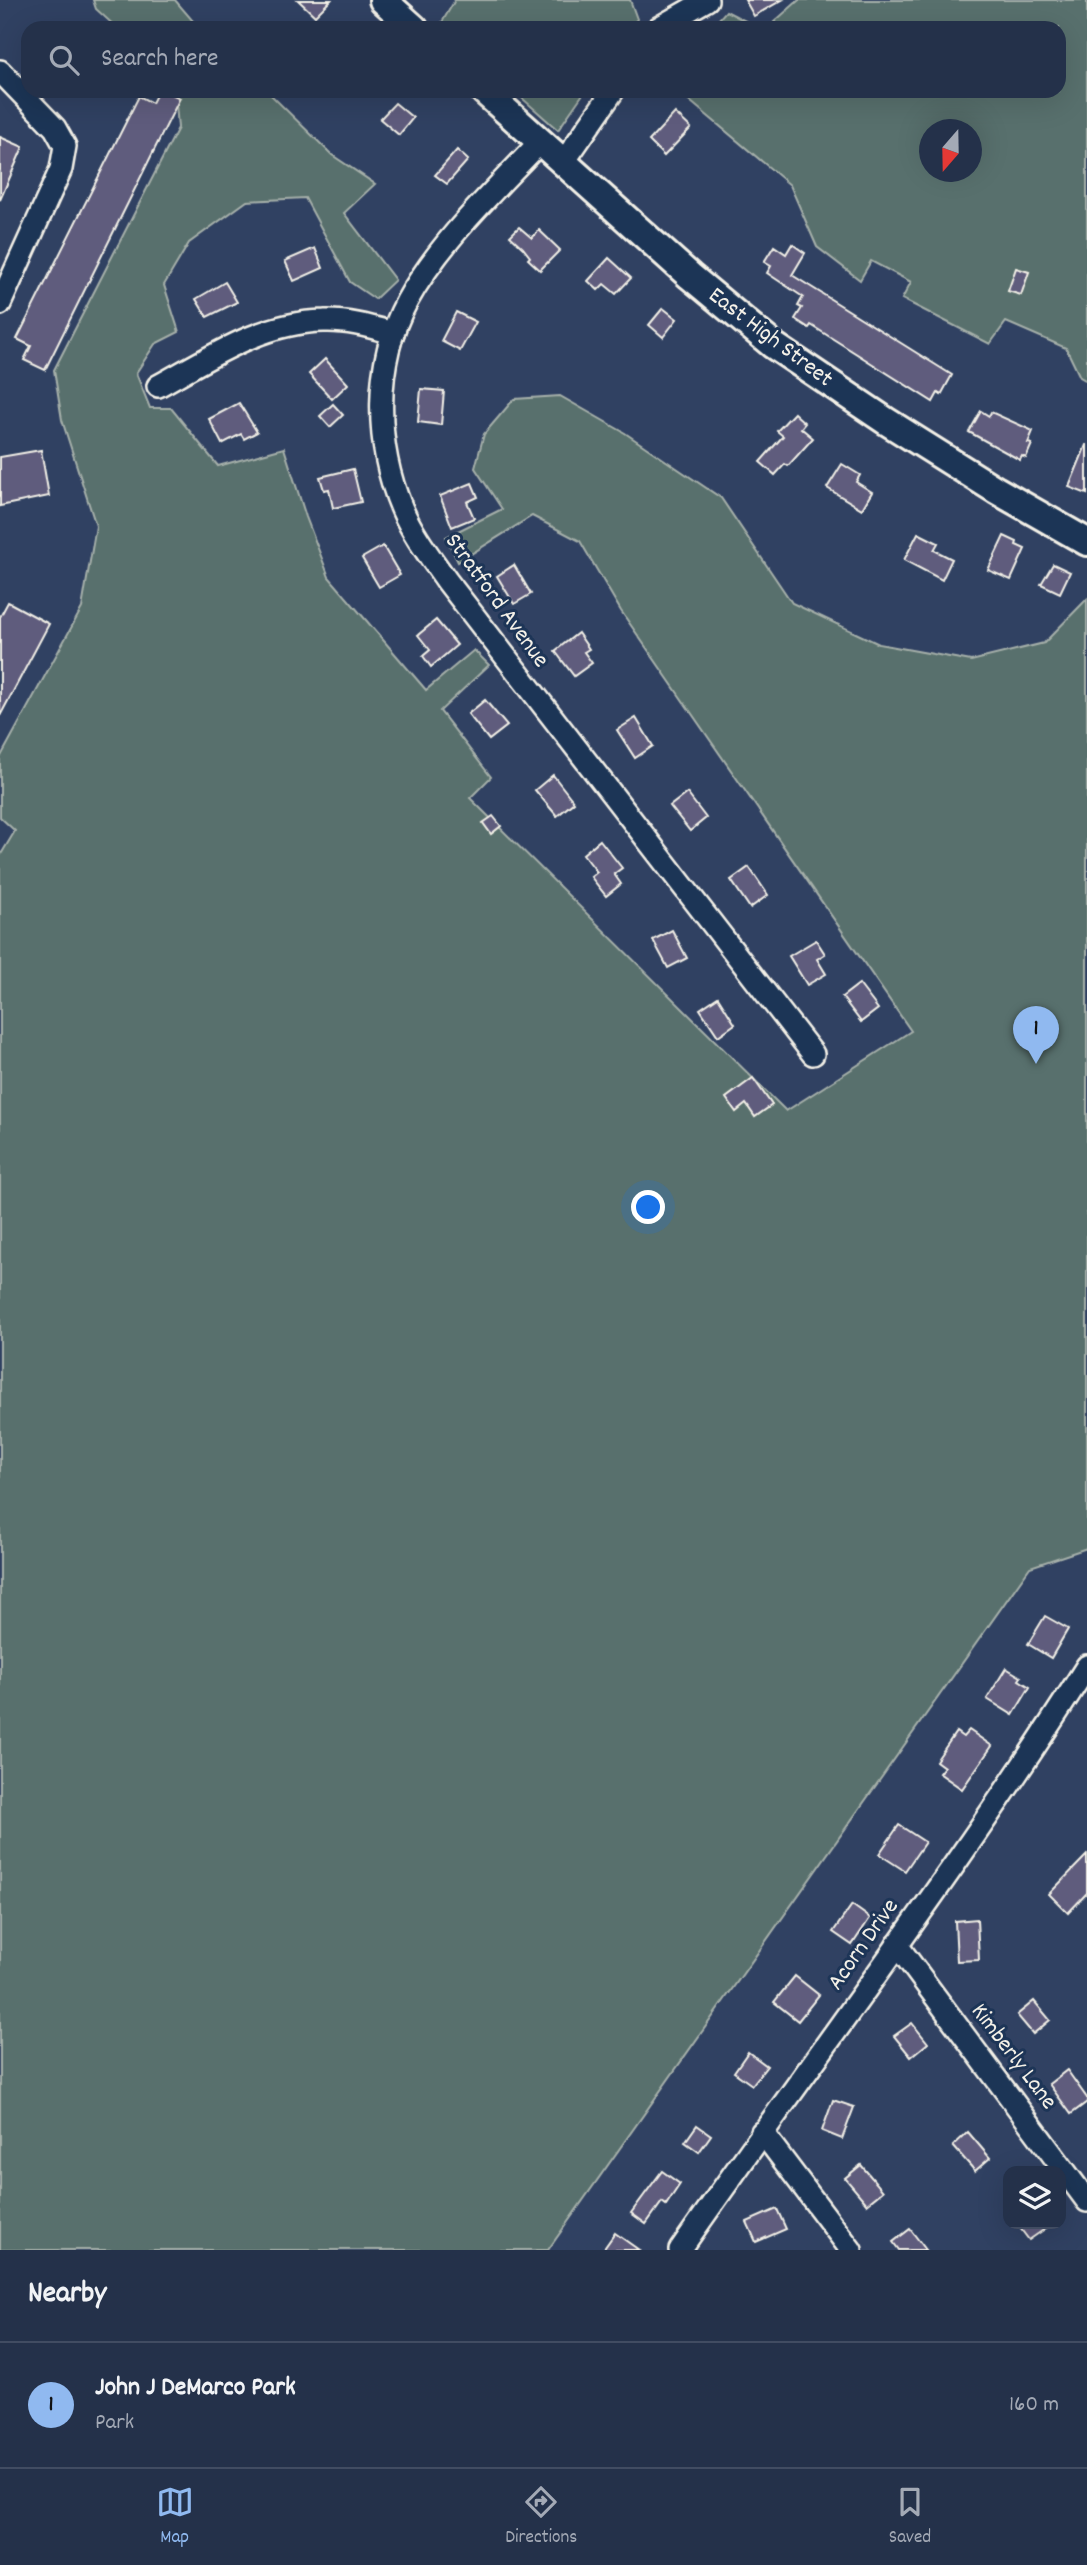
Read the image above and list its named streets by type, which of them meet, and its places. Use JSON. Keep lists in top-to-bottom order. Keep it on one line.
{"streets":{"main road":["East High Street"],"street":["Stratford Avenue","Acorn Drive","Kimberly Lane"]},"crossings":[["East High Street","Stratford Avenue"],["Acorn Drive","Kimberly Lane"]],"north":"bottom","page":{"search":"Search here","pins":"1","heading":"Nearby","list":[{"mark":"1","name":"John J DeMarco Park","note":"Park","value":"160 m"}],"nav":["Map","Directions","Saved"]}}
